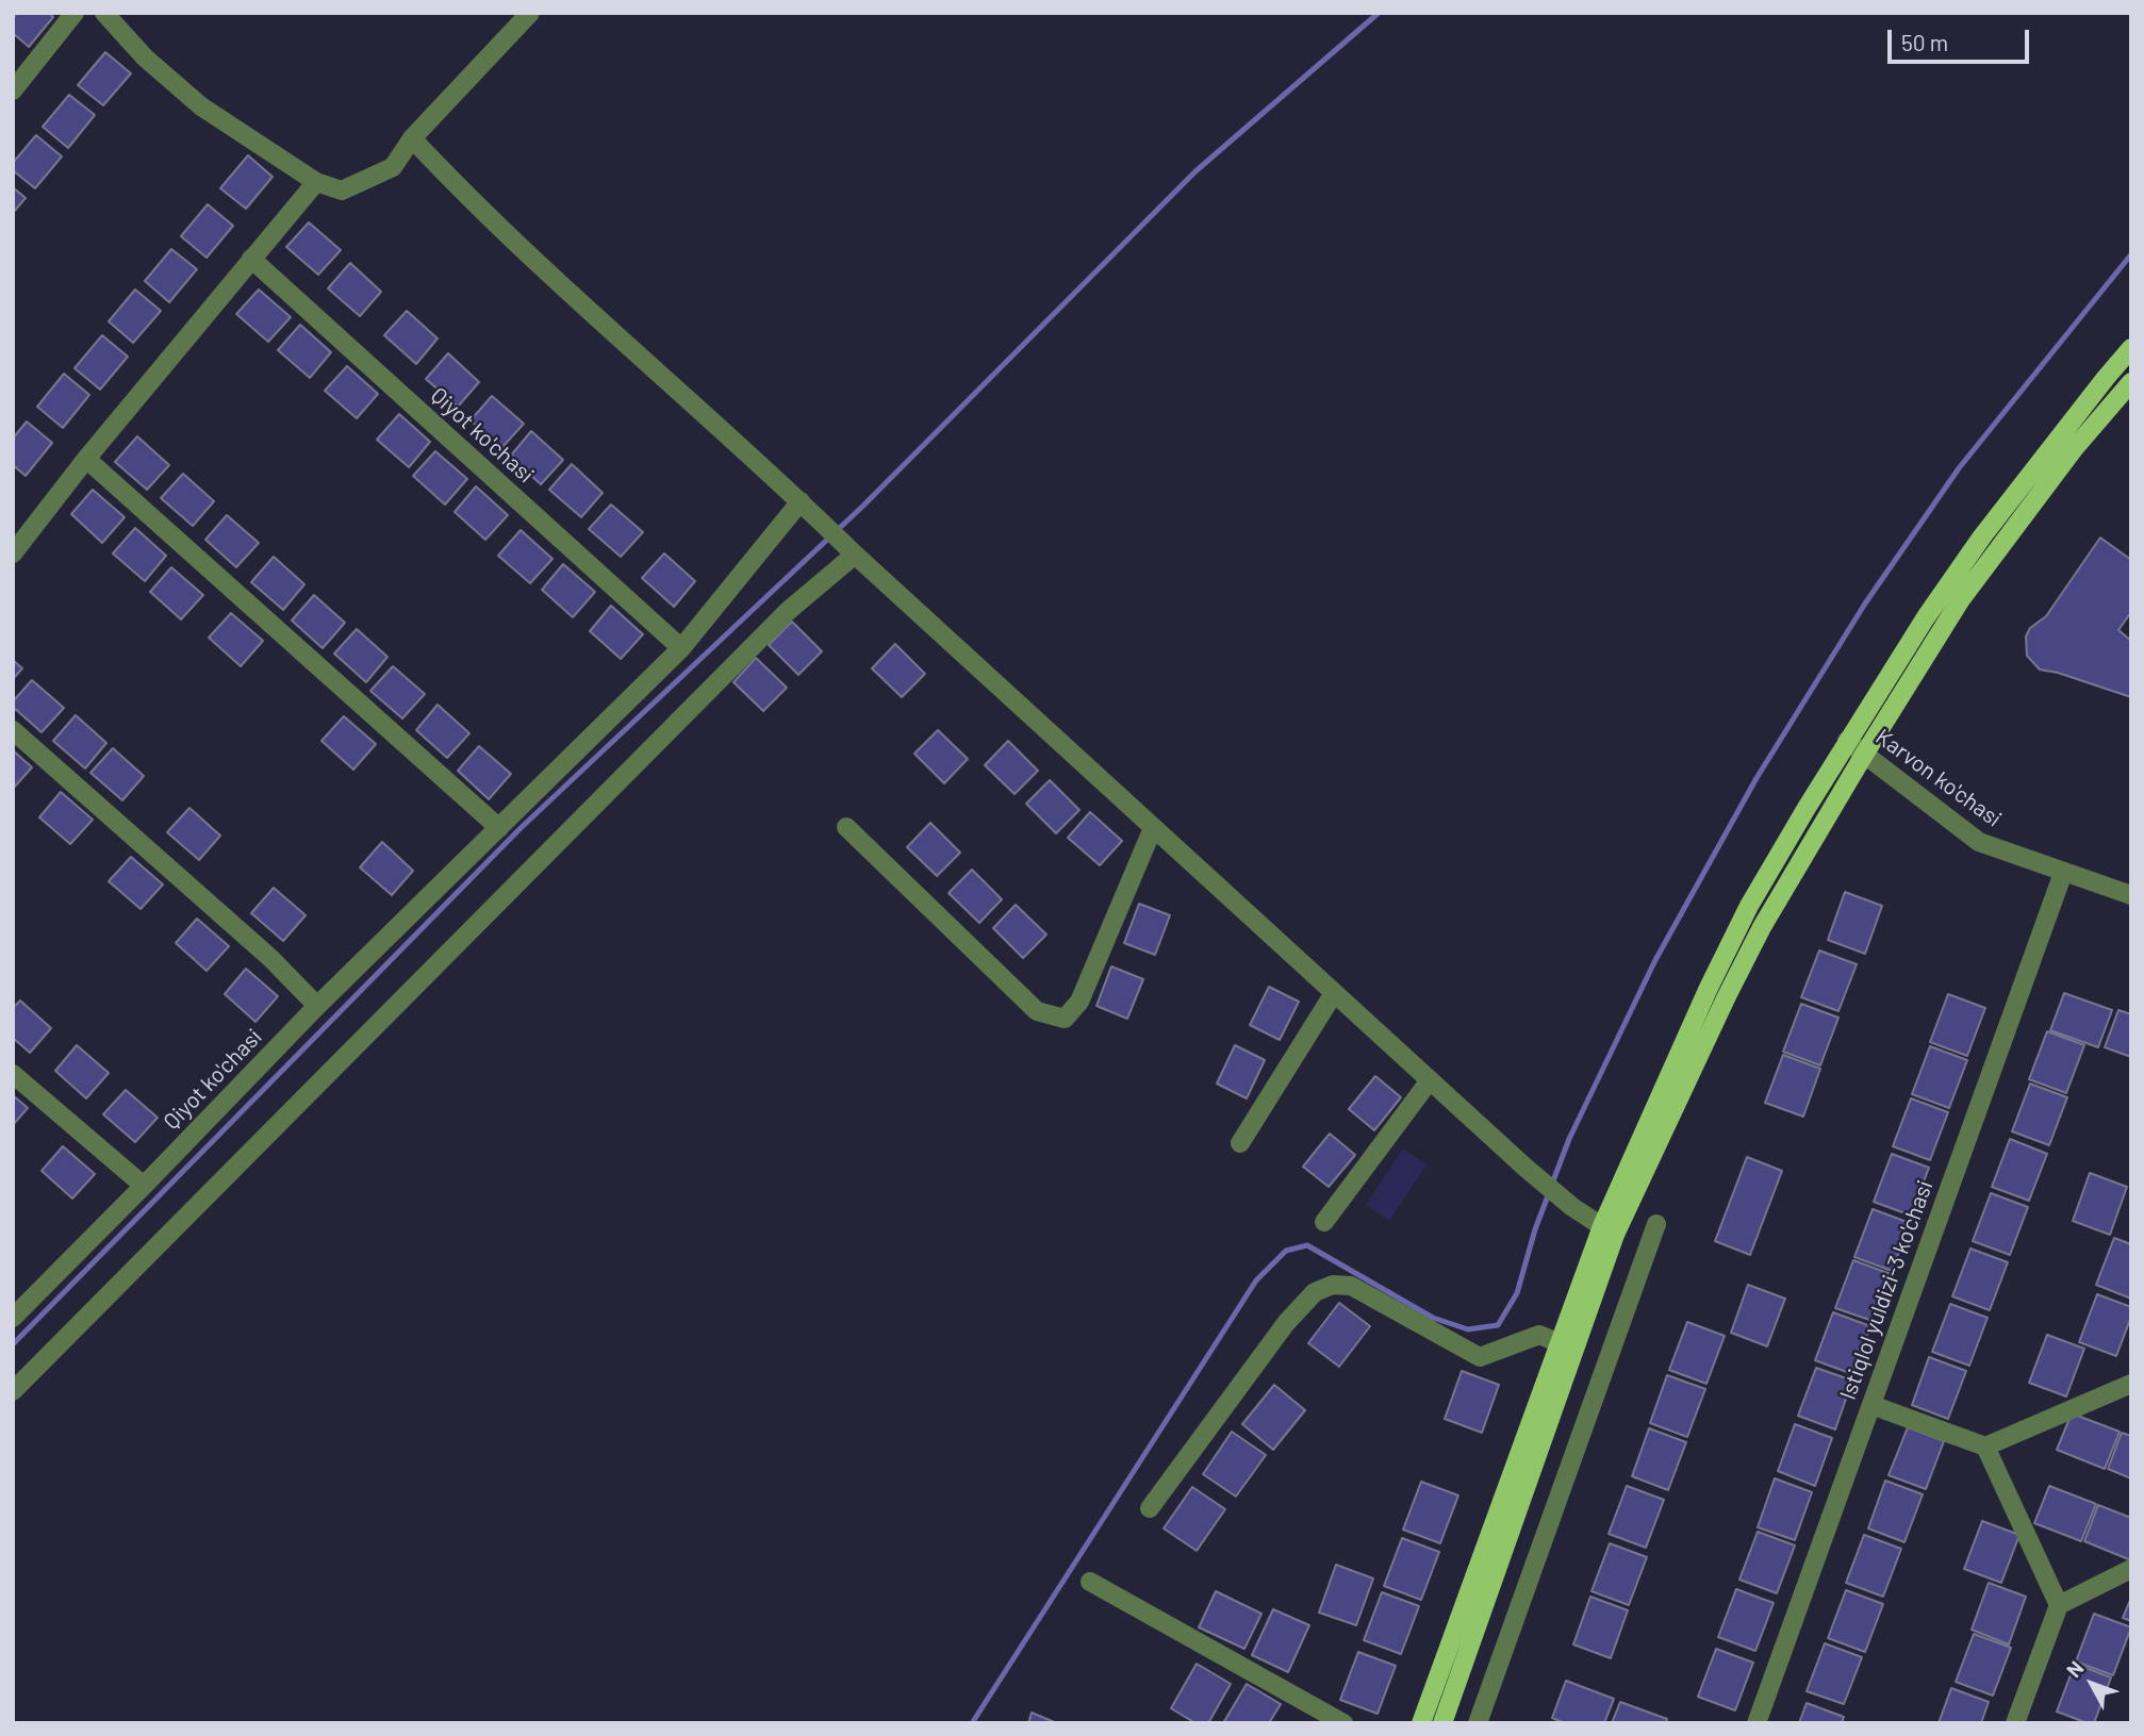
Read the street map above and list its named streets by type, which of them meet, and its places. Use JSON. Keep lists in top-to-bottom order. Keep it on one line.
{"streets":{"street":["Qiyot ko'chasi","Karvon ko'chasi","Istiqlol yuldizi-3 ko'chasi"]},"crossings":[["Karvon ko'chasi","Istiqlol yuldizi-3 ko'chasi"]],"scale_bar":"50 m","north":"top left"}
